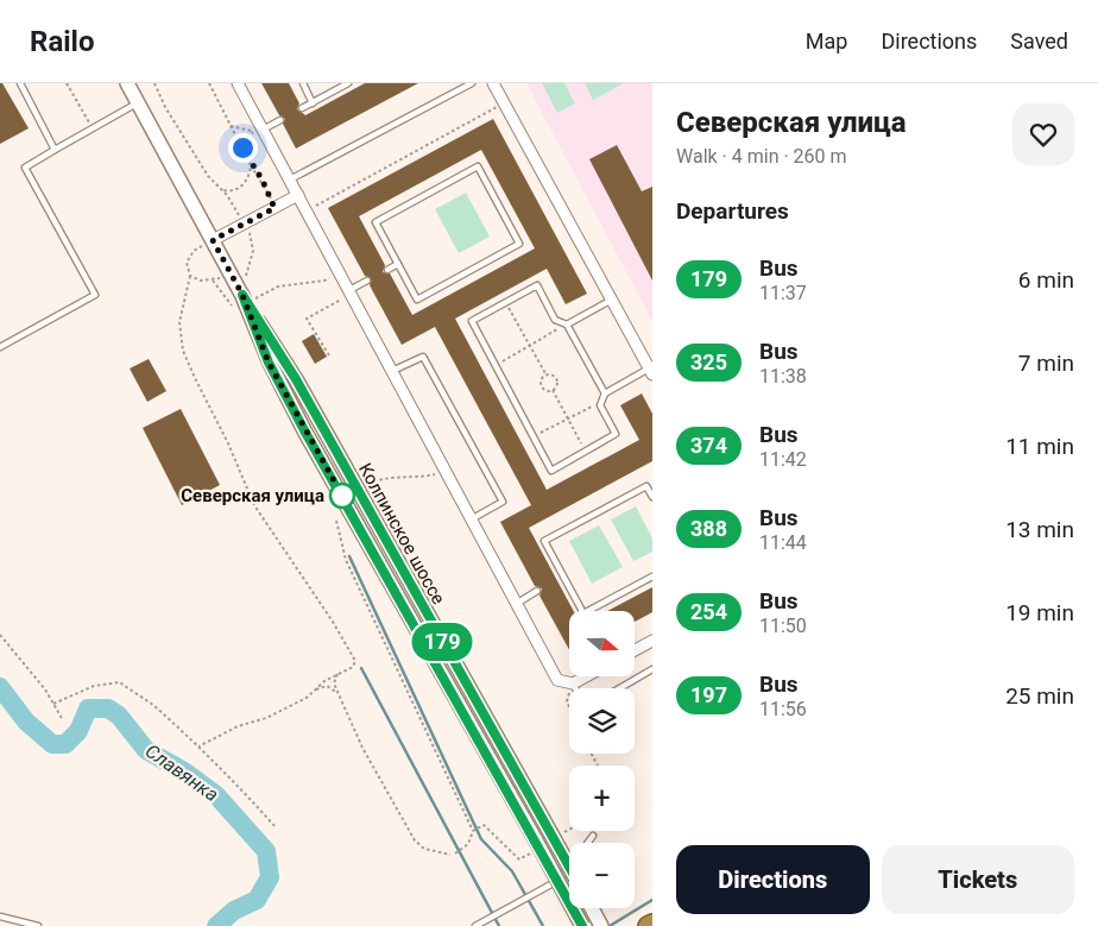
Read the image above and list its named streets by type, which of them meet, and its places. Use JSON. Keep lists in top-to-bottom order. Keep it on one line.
{"streets":{"main road":["Колпинское шоссе"]},"water":["Славянка"],"places":["Северская улица"],"lines":["bus line 179"],"north":"right","page":{"header":"Railo","nav":["Map","Directions","Saved"],"on_map":"179","heading":[["Северская улица","Walk · 4 min · 260 m"],"Departures"],"list":[{"mark":"179","name":"Bus","note":"11:37","value":"6 min"},{"mark":"325","name":"Bus","note":"11:38","value":"7 min"},{"mark":"374","name":"Bus","note":"11:42","value":"11 min"},{"mark":"388","name":"Bus","note":"11:44","value":"13 min"},{"mark":"254","name":"Bus","note":"11:50","value":"19 min"},{"mark":"197","name":"Bus","note":"11:56","value":"25 min"}],"map_buttons":["+","−"],"buttons":["Directions","Tickets"]}}
